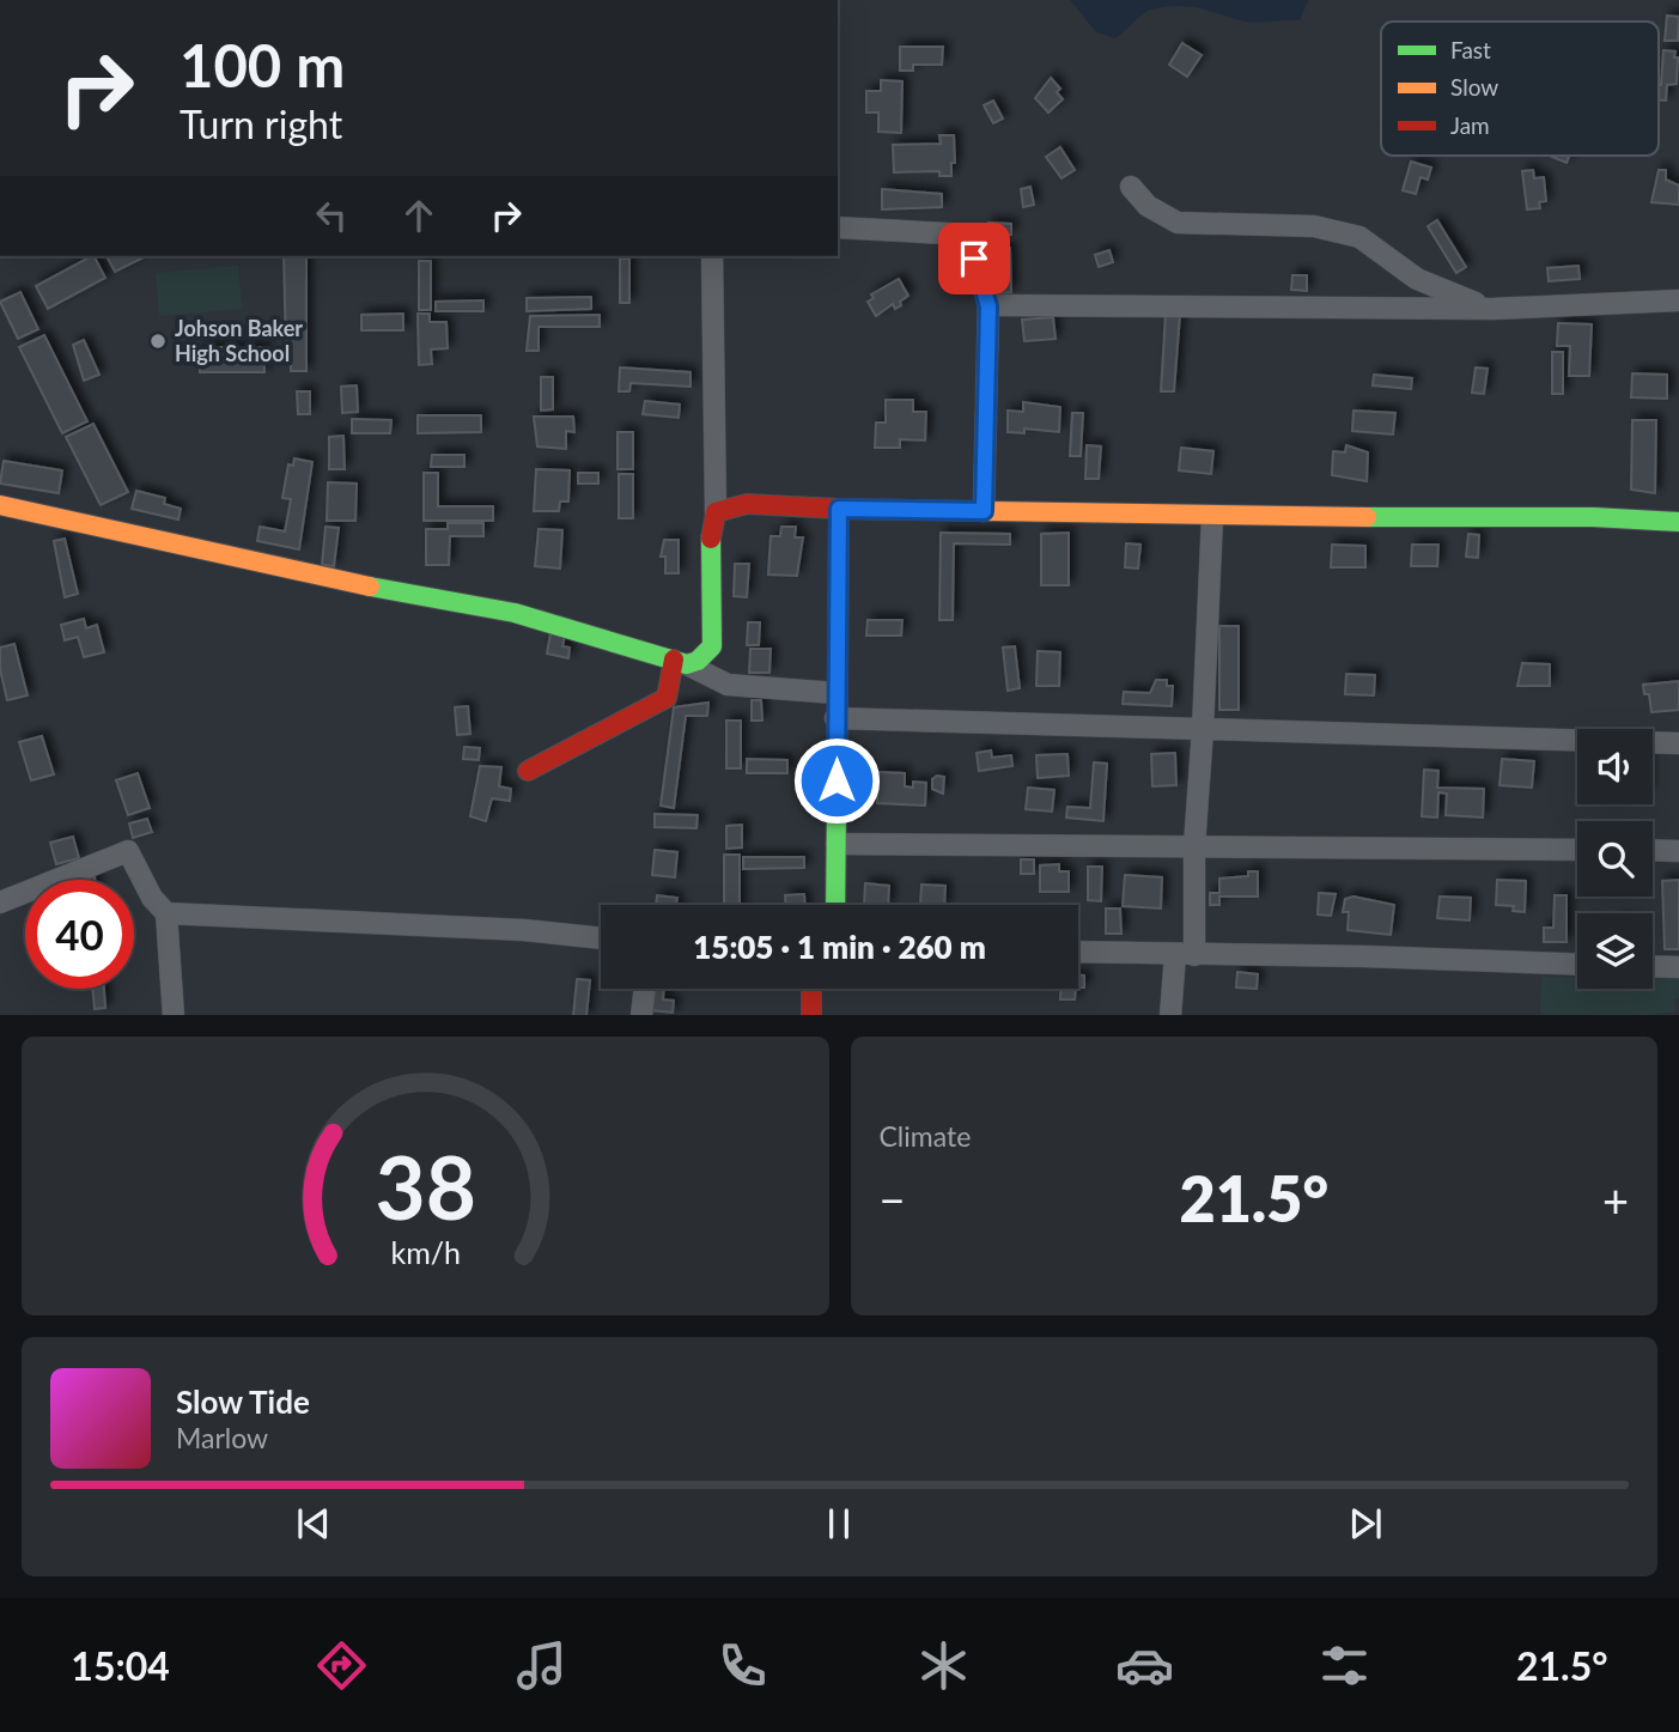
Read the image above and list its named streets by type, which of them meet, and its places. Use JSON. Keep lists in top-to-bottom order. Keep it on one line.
{"places":["Johson Baker High School"],"legend":["Fast","Slow","Jam"],"page":{"turn":["100 m","Turn right"],"limit":"40","trip":"15:05 · 1 min · 260 m","tile":"Climate","heat":["−","21.5°","+"],"song":["Slow Tide","Marlow"],"tabs":["15:04","21.5°"],"gauge":["38","km/h"]}}
